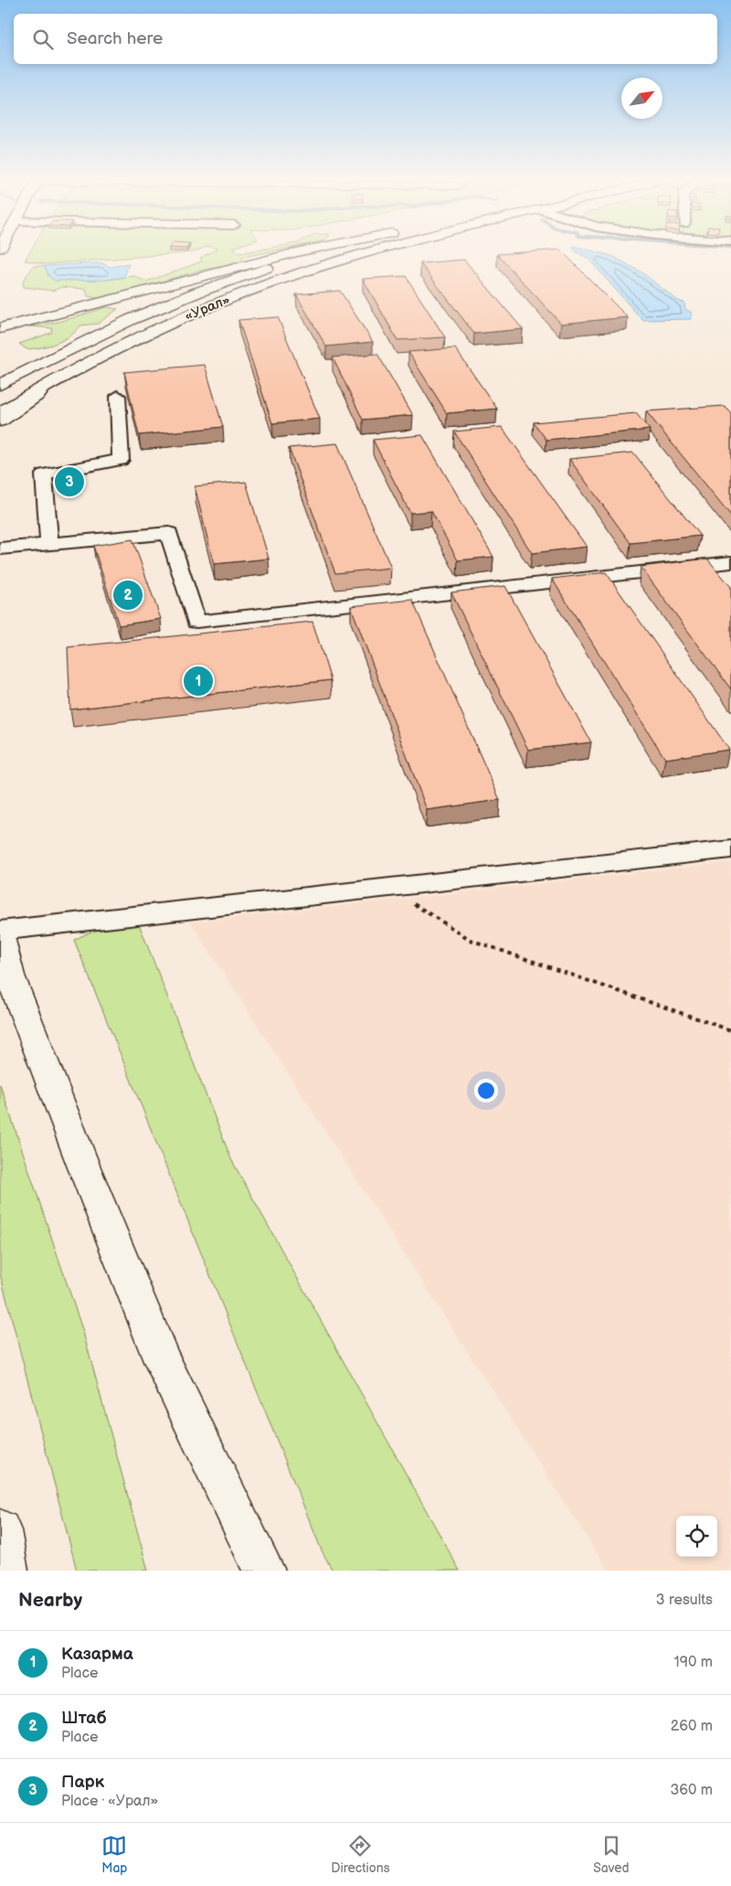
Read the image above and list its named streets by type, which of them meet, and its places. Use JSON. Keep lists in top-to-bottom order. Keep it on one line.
{"streets":{"main road":["«Урал»"]},"north":"top right","page":{"search":"Search here","pins":["3","2","1"],"heading":["Nearby","3 results"],"list":[{"mark":"1","name":"Казарма","note":"Place","value":"190 m"},{"mark":"2","name":"Штаб","note":"Place","value":"260 m"},{"mark":"3","name":"Парк","note":"Place · «Урал»","value":"360 m"}],"nav":["Map","Directions","Saved"]}}
